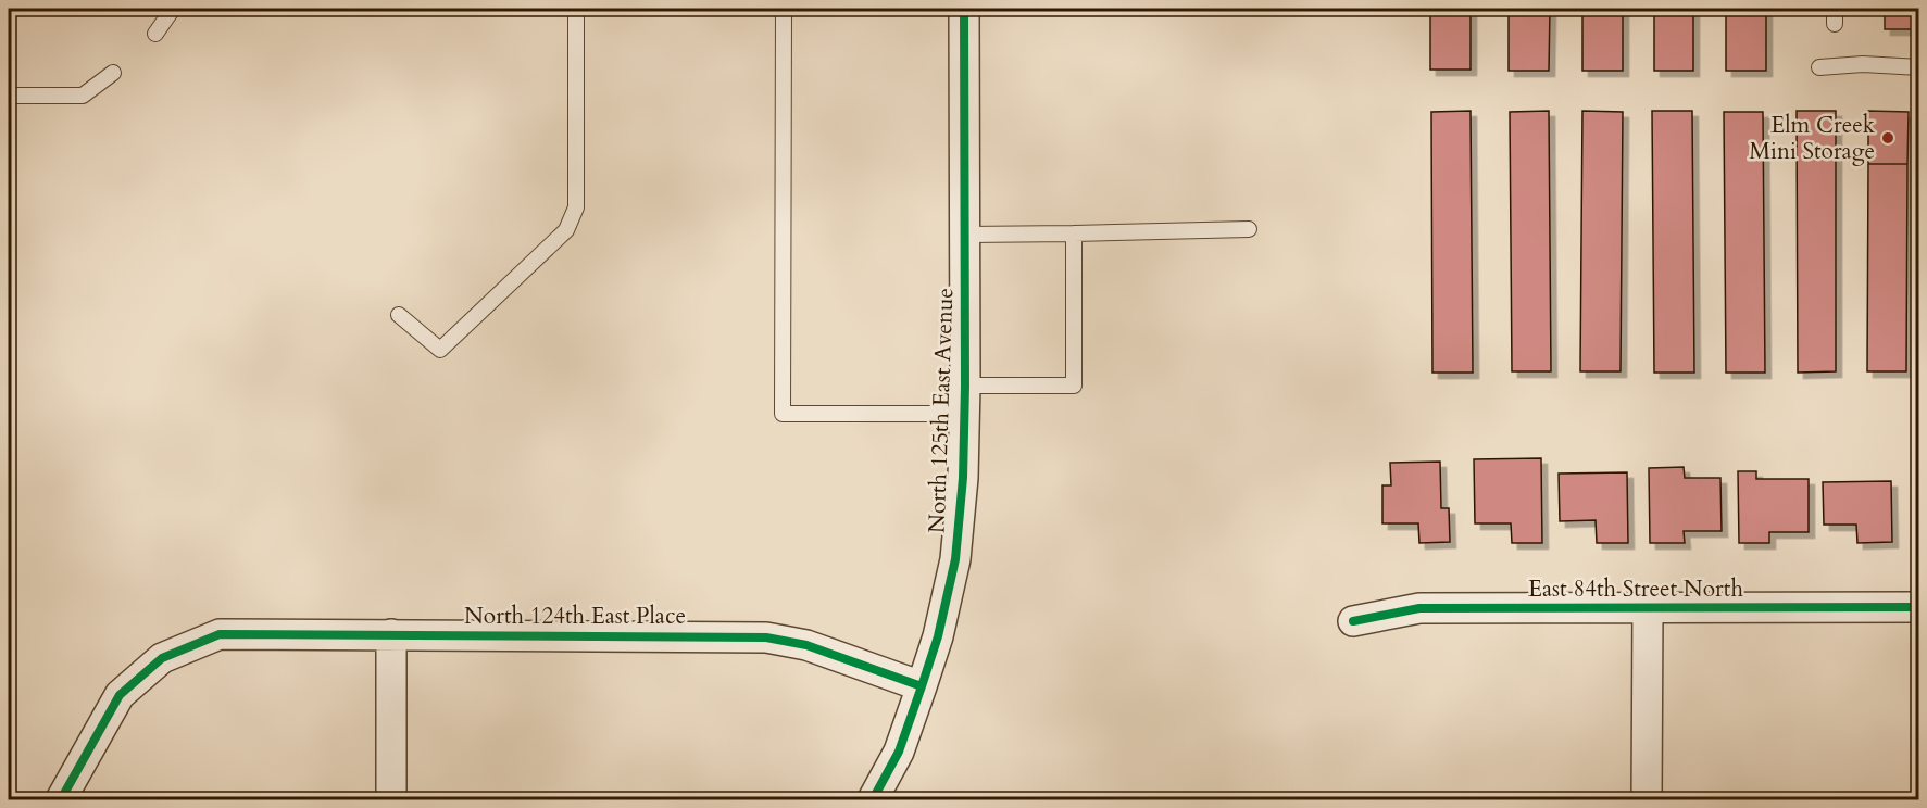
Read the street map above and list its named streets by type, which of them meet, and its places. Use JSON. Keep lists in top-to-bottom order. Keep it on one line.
{"streets":{"street":["North 125th East Avenue","East 84th Street North","North 124th East Place"]},"crossings":[["North 125th East Avenue","North 124th East Place"]],"places":["Elm Creek Mini Storage"]}
